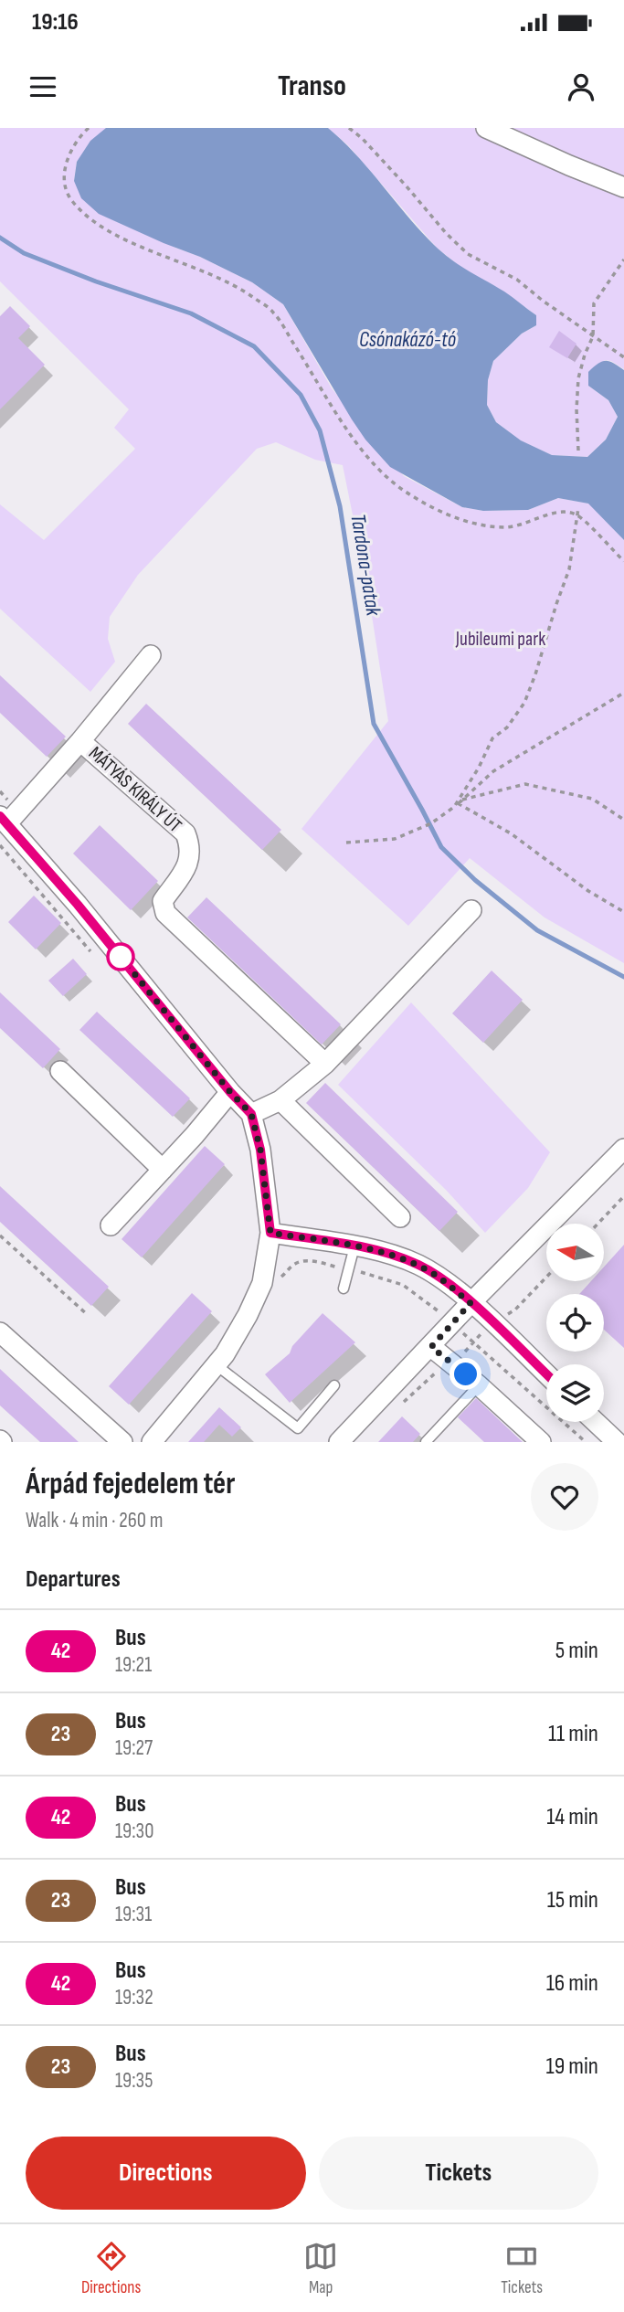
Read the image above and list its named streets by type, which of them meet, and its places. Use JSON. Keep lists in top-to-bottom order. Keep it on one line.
{"streets":{"street":["MÁTYÁS KIRÁLY ÚT"]},"water":["Csónakázó-tó","Tardona-patak"],"parks":["Jubileumi park"],"lines":["bus line 42"],"north":"left","page":{"status":"19:16","header":"Transo","heading":[["Árpád fejedelem tér","Walk · 4 min · 260 m"],"Departures"],"list":[{"mark":"42","name":"Bus","note":"19:21","value":"5 min"},{"mark":"23","name":"Bus","note":"19:27","value":"11 min"},{"mark":"42","name":"Bus","note":"19:30","value":"14 min"},{"mark":"23","name":"Bus","note":"19:31","value":"15 min"},{"mark":"42","name":"Bus","note":"19:32","value":"16 min"},{"mark":"23","name":"Bus","note":"19:35","value":"19 min"}],"buttons":["Directions","Tickets"],"tabs":["Directions","Map","Tickets"]}}
